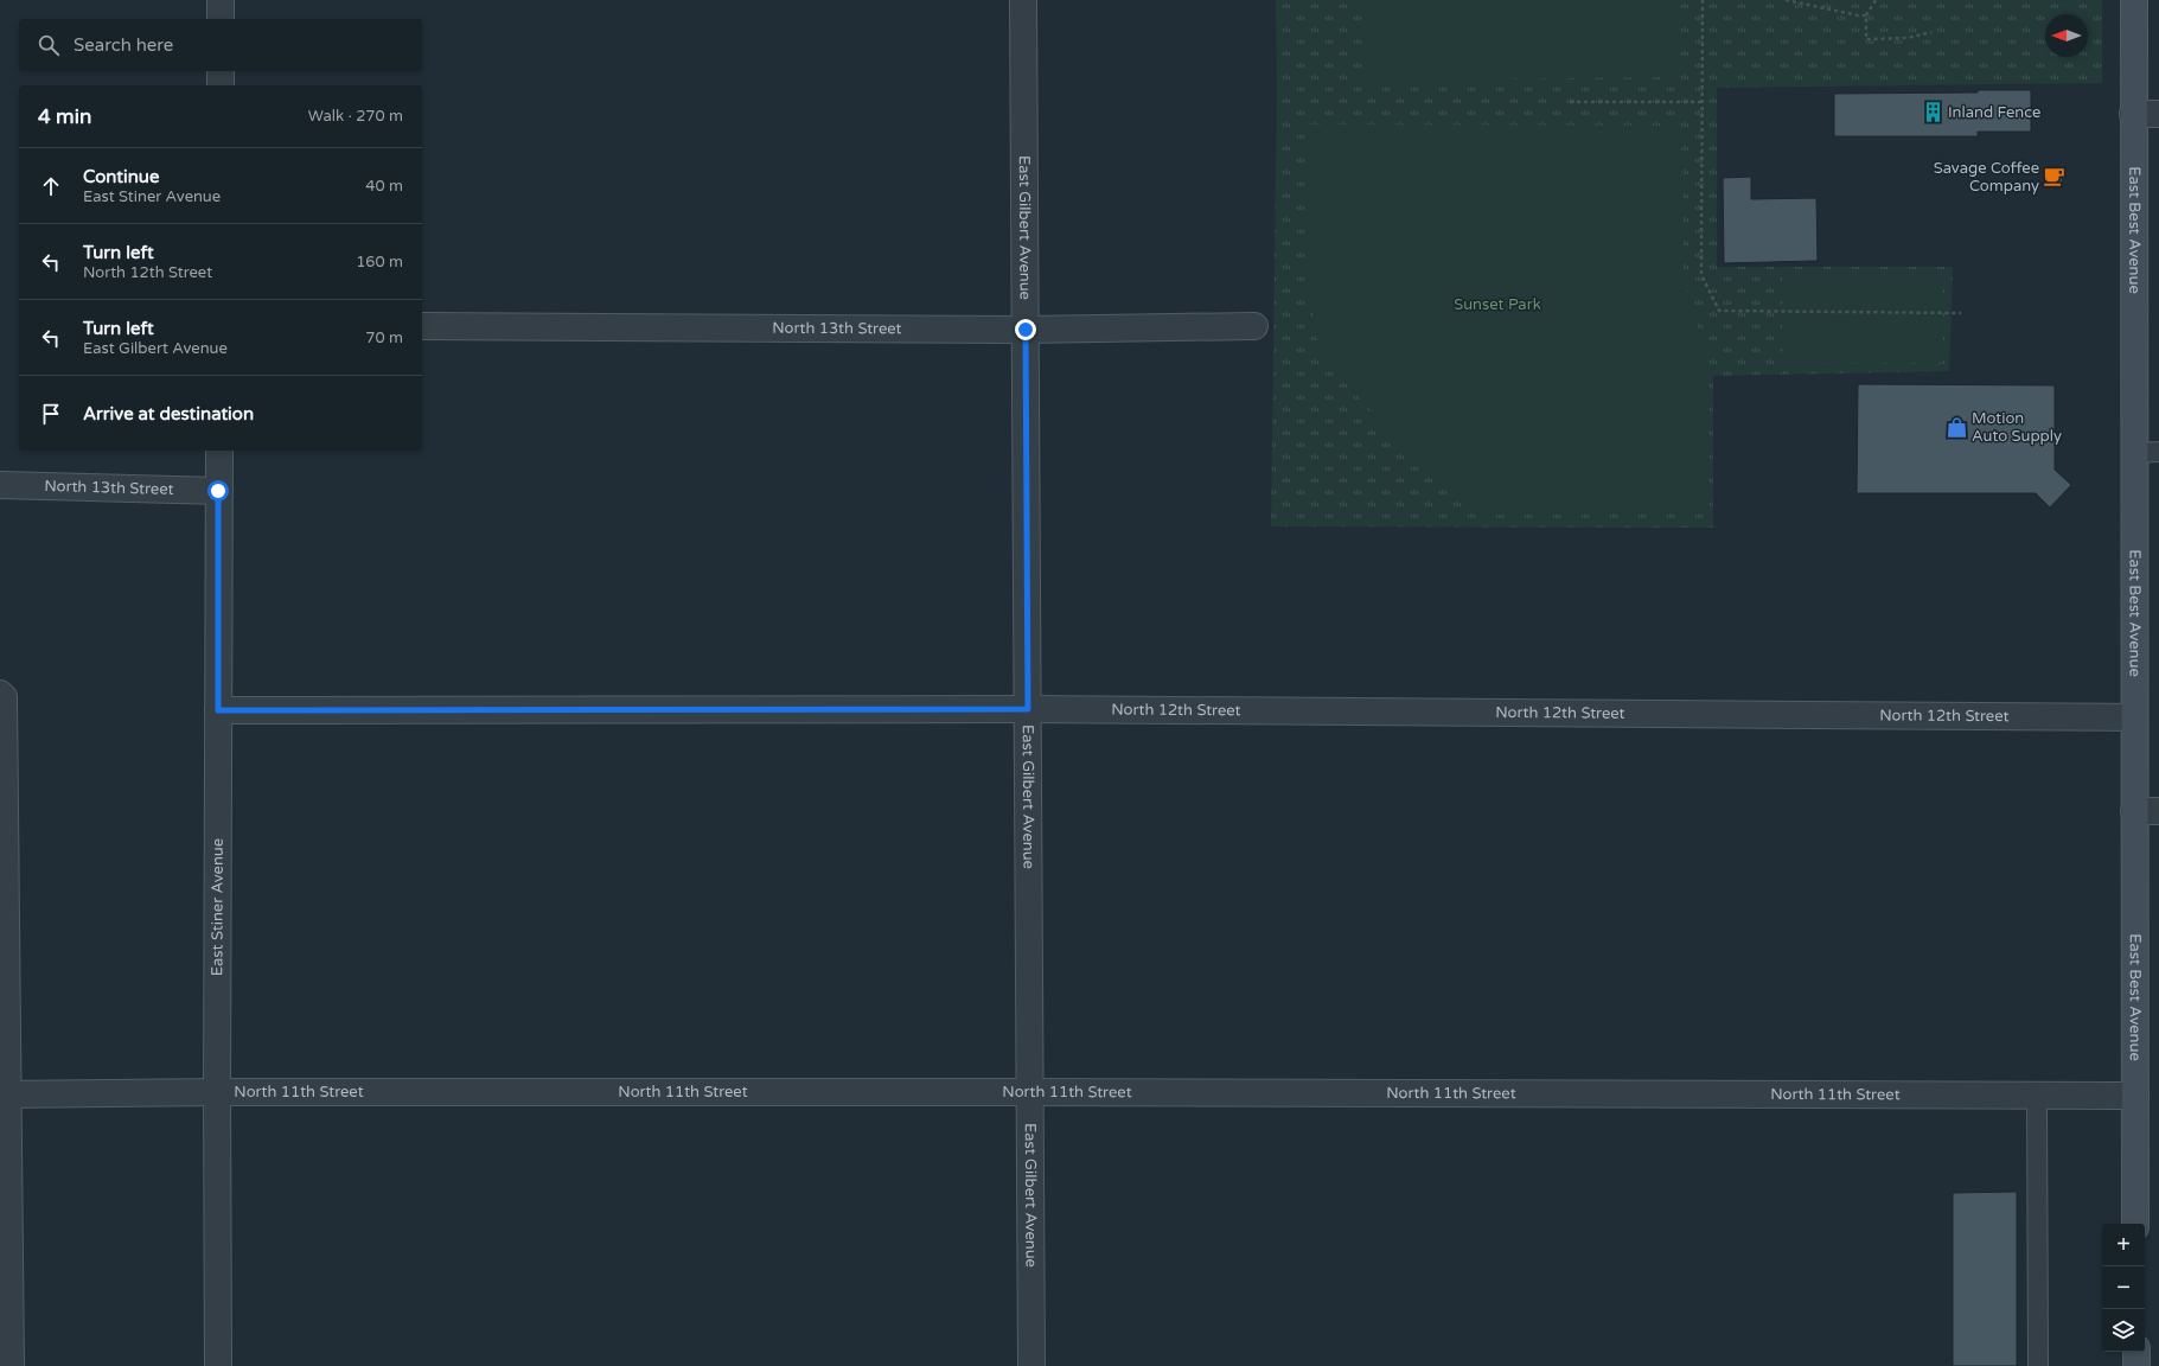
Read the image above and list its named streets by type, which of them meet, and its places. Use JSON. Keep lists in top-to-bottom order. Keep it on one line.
{"streets":{"main road":["East Best Avenue"],"street":["East Gilbert Avenue","North 13th Street","North 12th Street","East Stiner Avenue","North 11th Street"]},"crossings":[["East Gilbert Avenue","North 13th Street"],["East Gilbert Avenue","North 12th Street"],["East Gilbert Avenue","North 11th Street"],["East Best Avenue","North 12th Street"],["East Best Avenue","North 11th Street"],["North 13th Street","East Stiner Avenue"],["North 12th Street","East Stiner Avenue"],["East Stiner Avenue","North 11th Street"]],"parks":["Sunset Park"],"places":{"building":["Inland Fence"],"cafe":["Savage Coffee Company"],"shop":["Motion Auto Supply"]},"north":"left","page":{"search":"Search here","heading":["4 min","Walk · 270 m"],"list":[["Continue","East Stiner Avenue","40 m"],["Turn left","North 12th Street","160 m"],["Turn left","East Gilbert Avenue","70 m"],"Arrive at destination"],"map_buttons":["+","−"]}}
